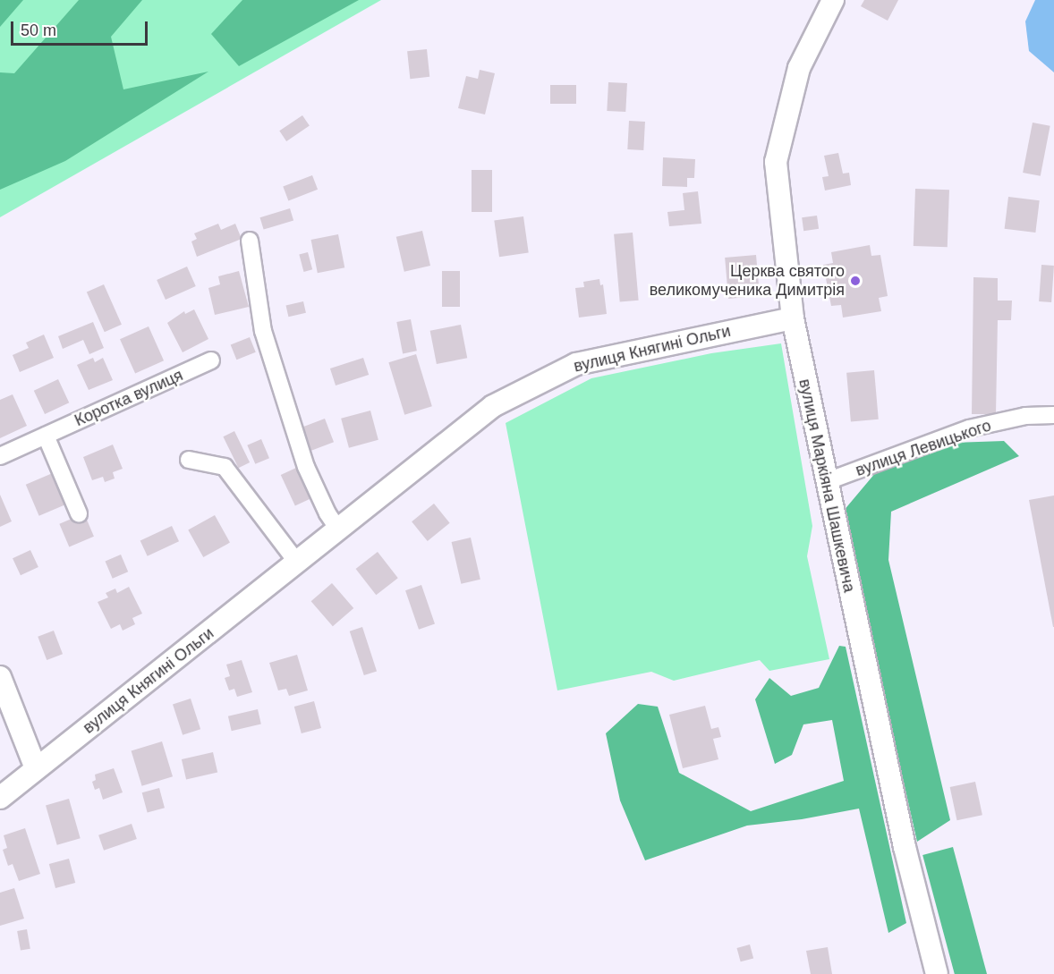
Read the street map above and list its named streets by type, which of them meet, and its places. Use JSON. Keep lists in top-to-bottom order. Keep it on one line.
{"streets":{"street":["вулиця Княгині Ольги","Коротка вулиця","вулиця Левицького","вулиця Маркіяна Шашкевича"]},"crossings":[["вулиця Княгині Ольги","вулиця Маркіяна Шашкевича"],["вулиця Левицького","вулиця Маркіяна Шашкевича"]],"places":["Церква святого великомученика Димитрія"],"scale_bar":"50 m"}
